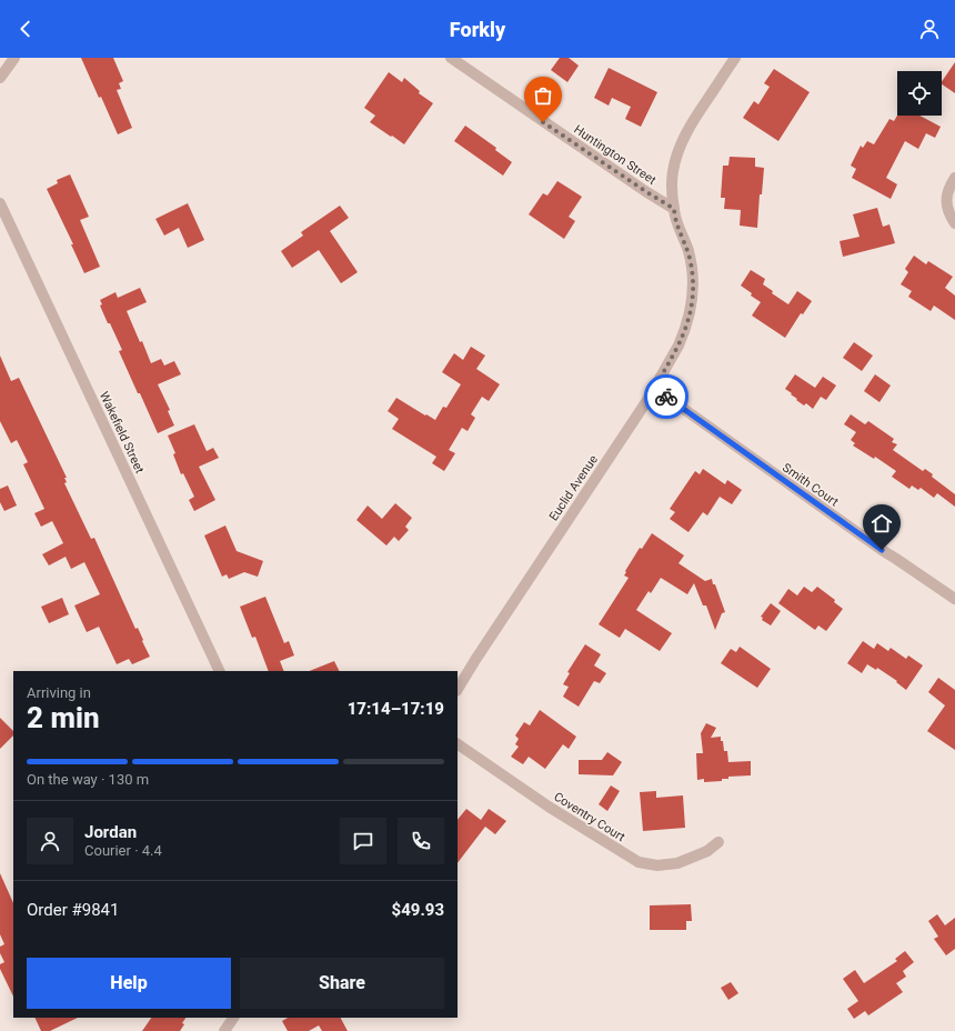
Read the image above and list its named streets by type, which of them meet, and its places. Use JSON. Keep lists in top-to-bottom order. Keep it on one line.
{"streets":{"street":["Huntington Street","Wakefield Street","Smith Court","Euclid Avenue","Coventry Court"]},"crossings":[["Huntington Street","Euclid Avenue"],["Smith Court","Euclid Avenue"]],"page":{"header":"Forkly","heading":["2 min","Arriving in","17:14–17:19"],"panel":["Jordan","Courier · 4.4","Order #9841","$49.93"],"bar":"On the way · 130 m","buttons":["Help","Share"]}}
